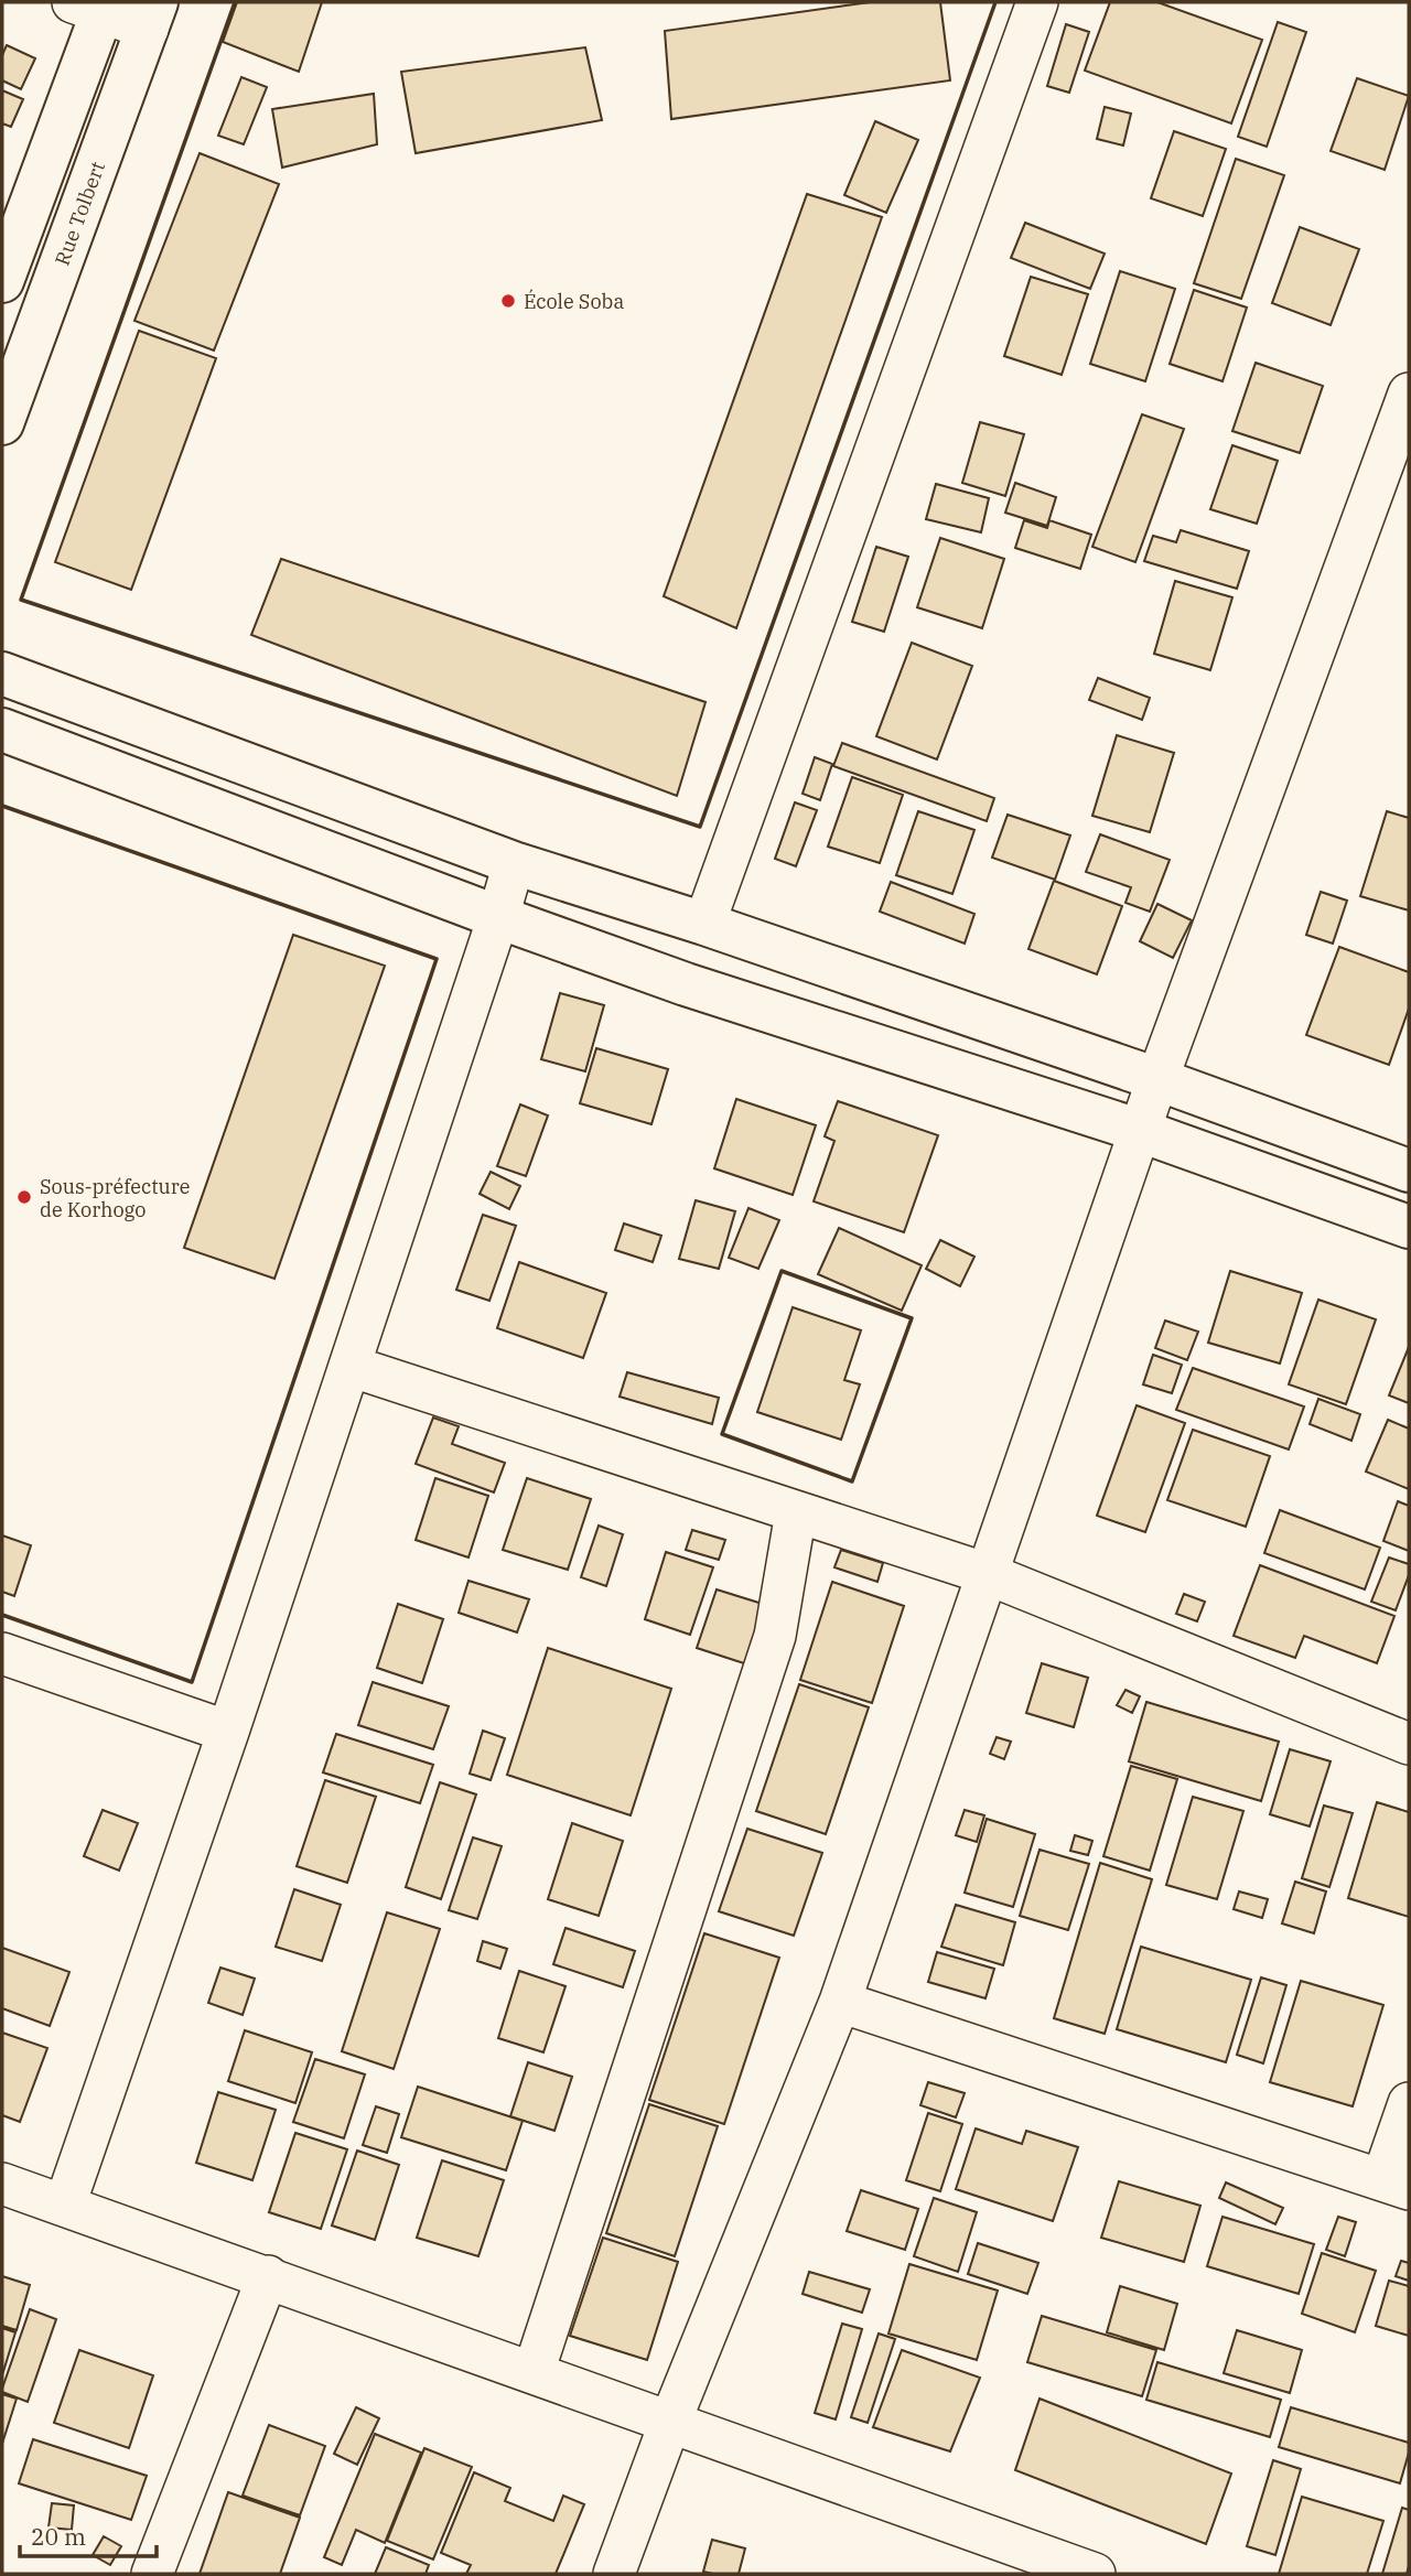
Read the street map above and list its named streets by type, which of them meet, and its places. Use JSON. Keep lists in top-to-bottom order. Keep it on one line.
{"streets":{"street":["Rue Tolbert"]},"places":["École Soba","Sous-préfecture de Korhogo"],"scale_bar":"20 m"}
